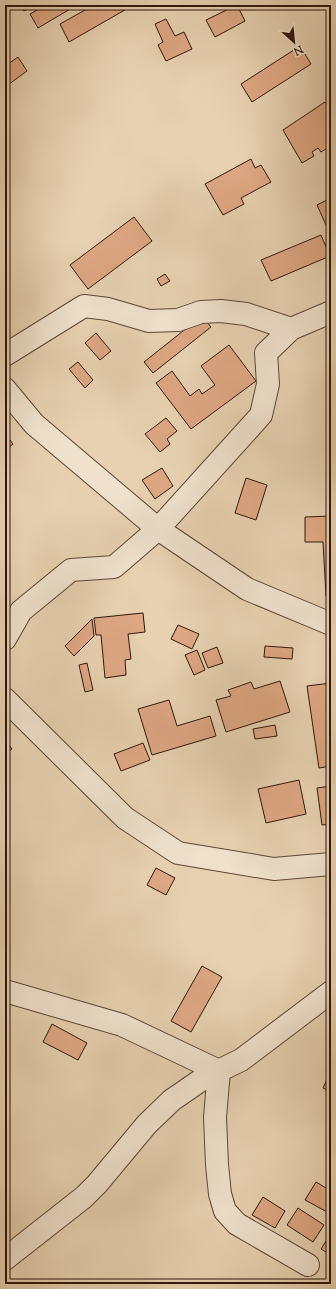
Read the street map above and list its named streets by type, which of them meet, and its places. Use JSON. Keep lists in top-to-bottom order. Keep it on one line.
{"north":"bottom right"}
